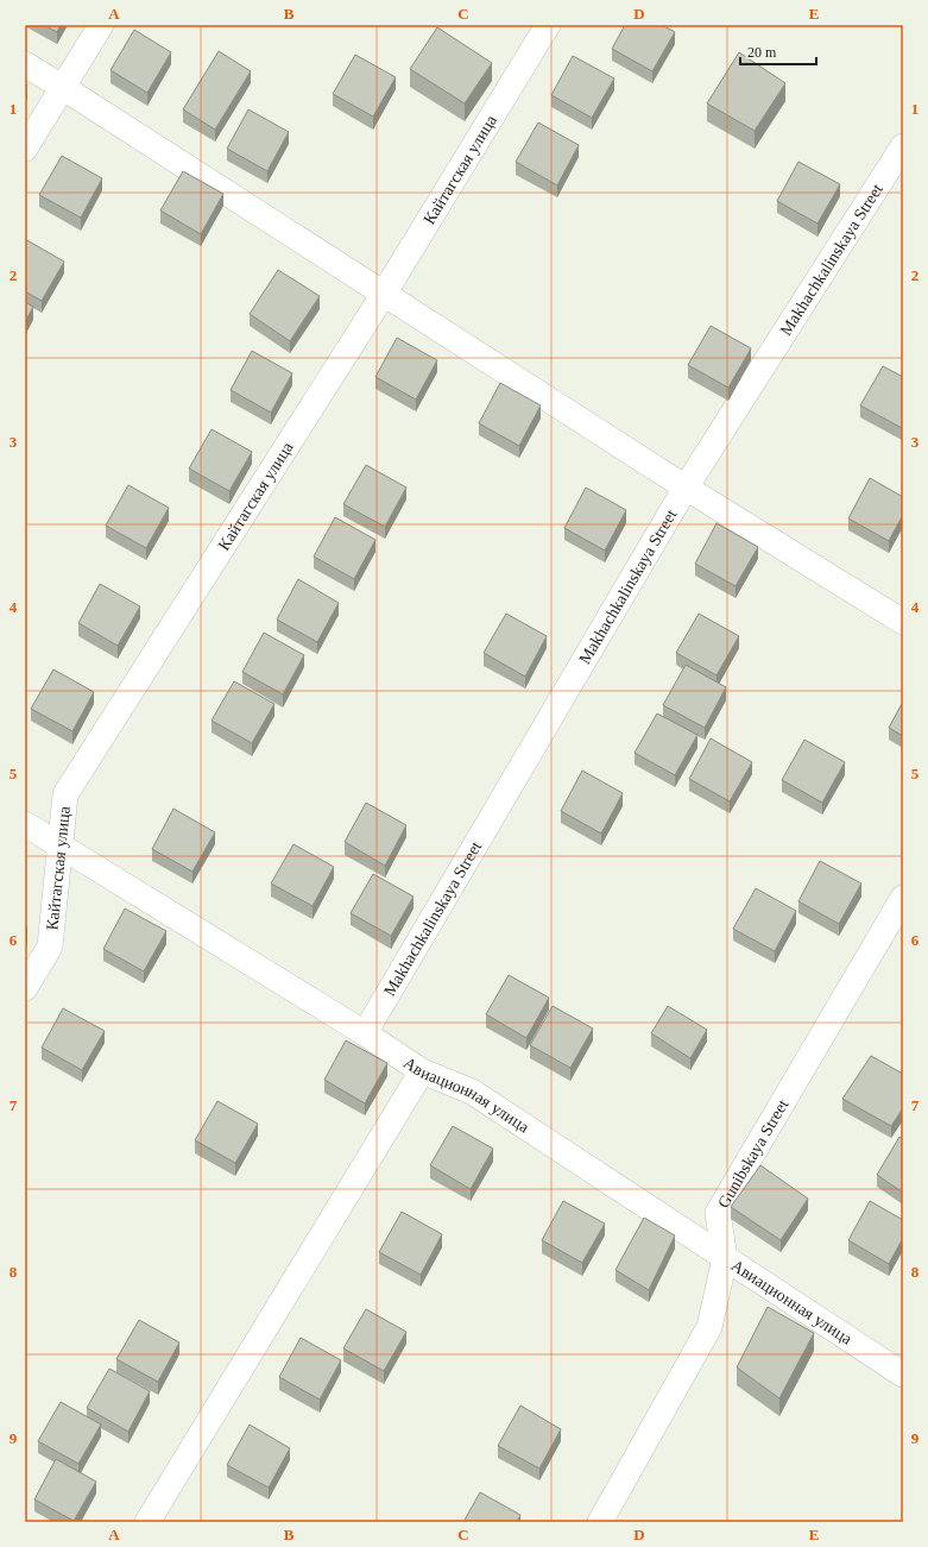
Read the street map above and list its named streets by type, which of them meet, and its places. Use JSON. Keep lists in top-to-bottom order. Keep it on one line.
{"streets":{"street":["Кайтагская улица","Makhachkalinskaya Street","Авиационная улица","Gunibskaya Street"]},"crossings":[["Кайтагская улица","Авиационная улица"],["Makhachkalinskaya Street","Авиационная улица"],["Авиационная улица","Gunibskaya Street"]],"scale_bar":"20 m","grid":{"columns":["A","B","C","D","E"],"rows":["1","2","3","4","5","6","7","8","9"]}}
